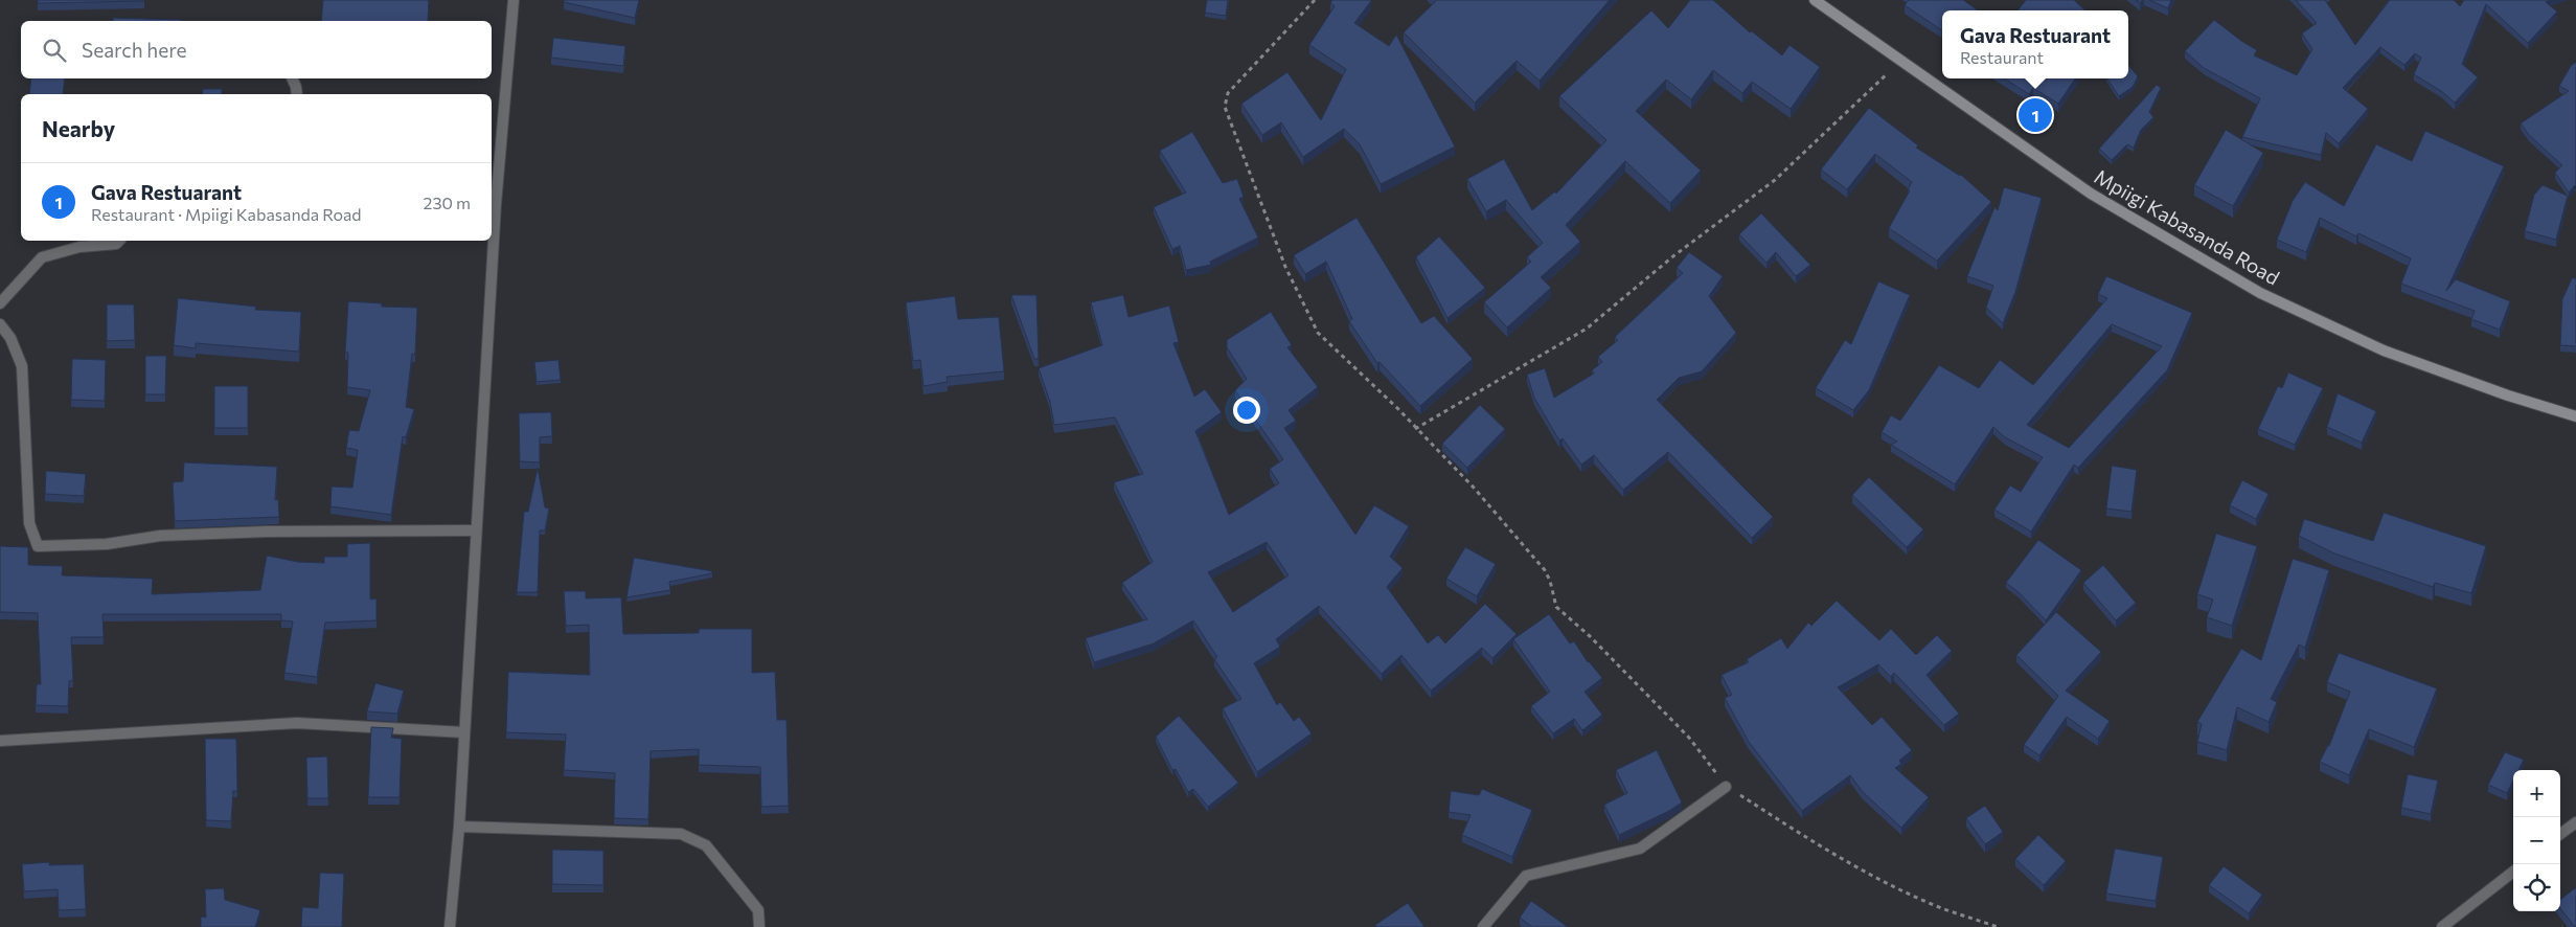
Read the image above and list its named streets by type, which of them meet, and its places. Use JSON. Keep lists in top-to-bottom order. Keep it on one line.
{"streets":{"main road":["Mpiigi Kabasanda Road"]},"page":{"popup":["Gava Restuarant","Restaurant"],"search":"Search here","heading":"Nearby","pins":"1","list":[{"mark":"1","name":"Gava Restuarant","note":"Restaurant · Mpiigi Kabasanda Road","value":"230 m"}],"map_buttons":["+","−"]}}
